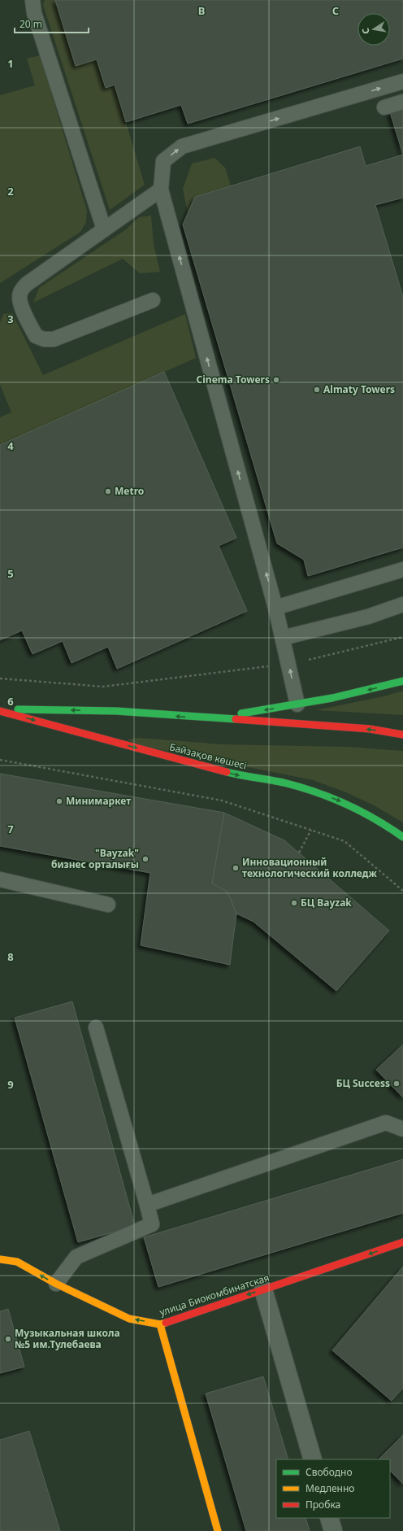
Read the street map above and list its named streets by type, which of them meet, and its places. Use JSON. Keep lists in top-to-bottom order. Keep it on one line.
{"streets":{"main road":["Байзақов көшесі","улица Биокомбинатская"]},"one_way":["улица Биокомбинатская"],"places":["Cinema Towers","Almaty Towers","Metro","Минимаркет","\"Bayzak\" бизнес орталығы","Инновационный технологический колледж","БЦ Bayzak","БЦ Success","Музыкальная школа №5 им.Тулебаева"],"legend":["Свободно","Медленно","Пробка"],"scale_bar":"20 m","north":"left","grid":{"columns":["B","C"],"rows":["1","2","3","4","5","6","7","8","9"]}}
